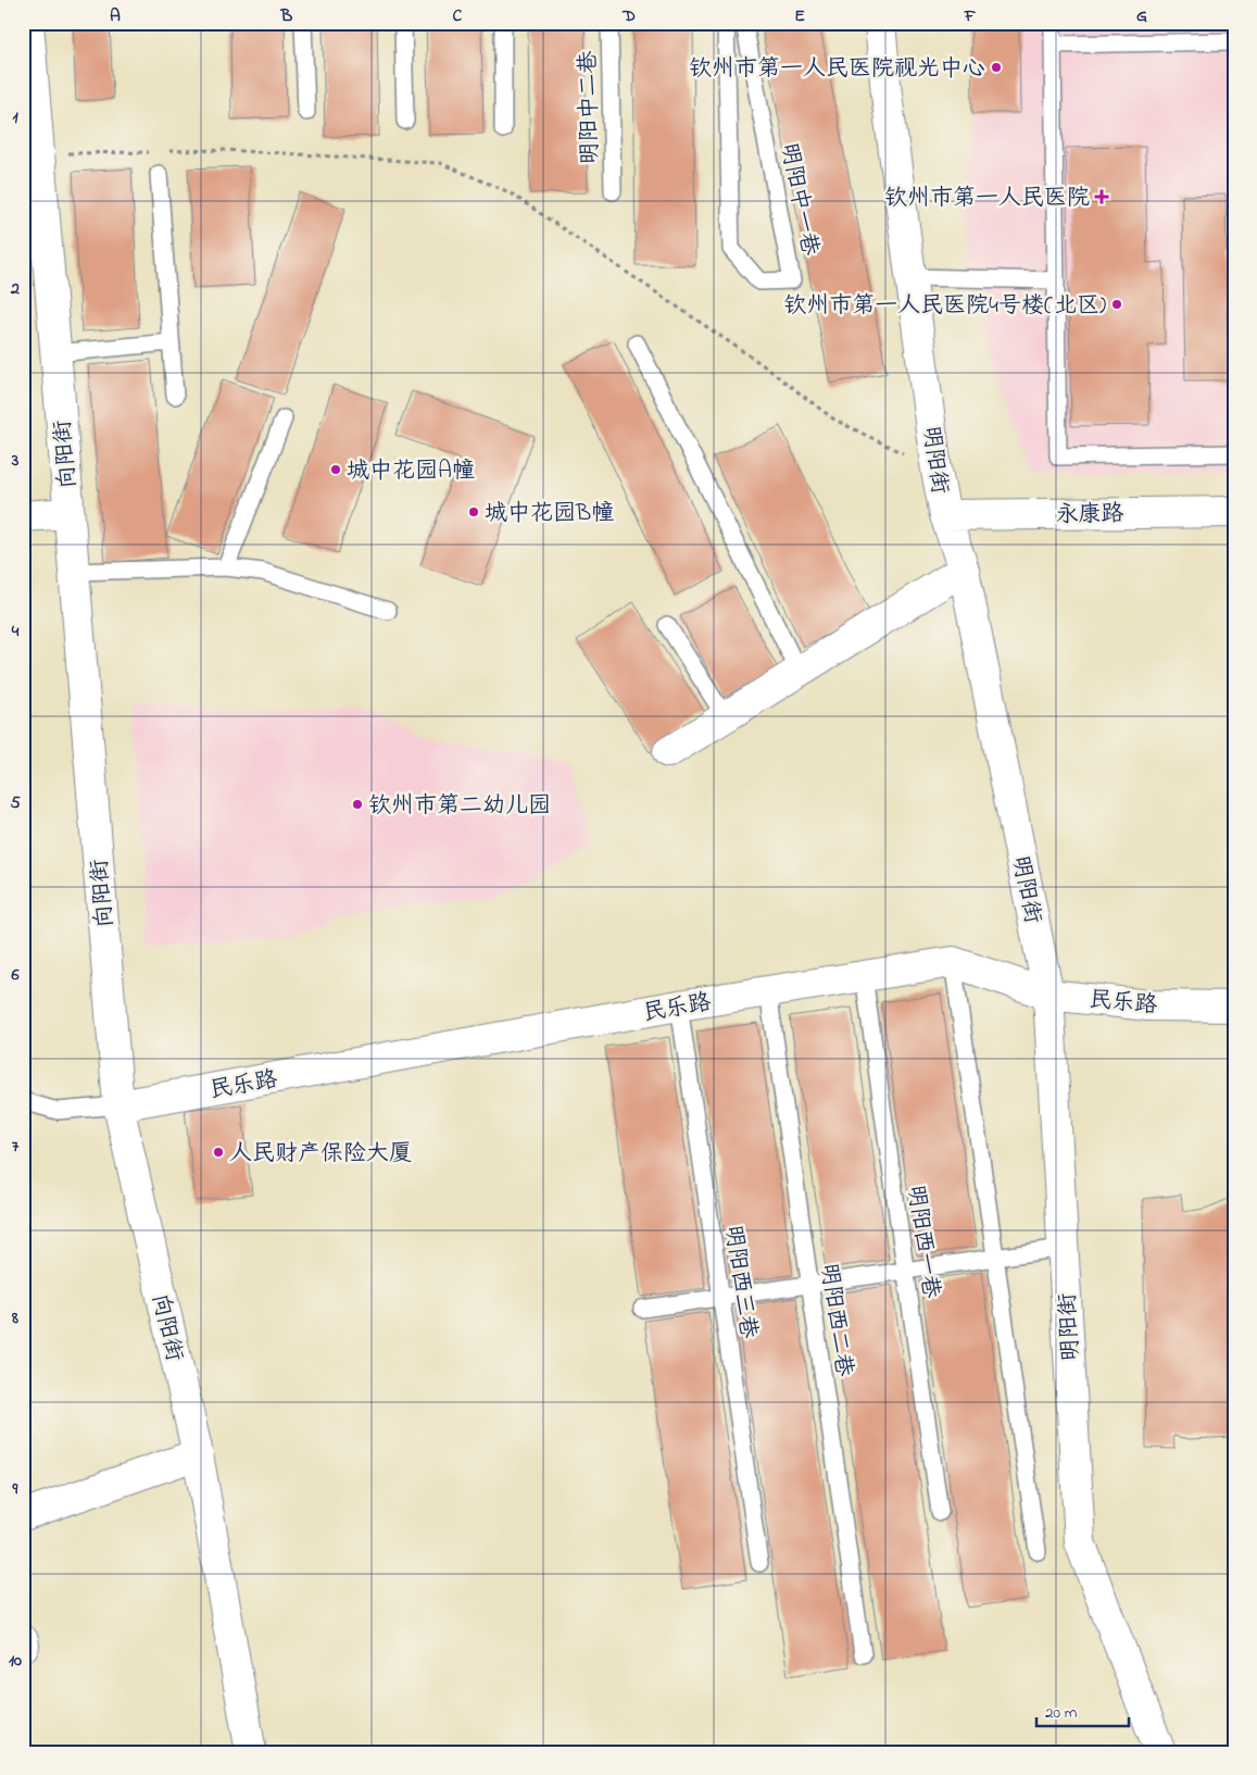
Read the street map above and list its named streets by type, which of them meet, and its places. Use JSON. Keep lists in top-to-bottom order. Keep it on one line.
{"streets":{"street":["向阳街","明阳街","永康路","民乐路"],"lane":["明阳中二巷","明阳中一巷","明阳西一巷","明阳西三巷","明阳西二巷"]},"crossings":[["向阳街","民乐路"],["明阳街","永康路"],["明阳街","民乐路"],["民乐路","明阳西一巷"],["民乐路","明阳西三巷"],["民乐路","明阳西二巷"]],"places":{"other":["钦州市第一人民医院视光中心","钦州市第一人民医院4号楼(北区)","城中花园A幢","城中花园B幢","钦州市第二幼儿园","人民财产保险大厦"],"health":["钦州市第一人民医院"]},"scale_bar":"20 m","grid":{"columns":["A","B","C","D","E","F","G"],"rows":["1","2","3","4","5","6","7","8","9","10"]}}
